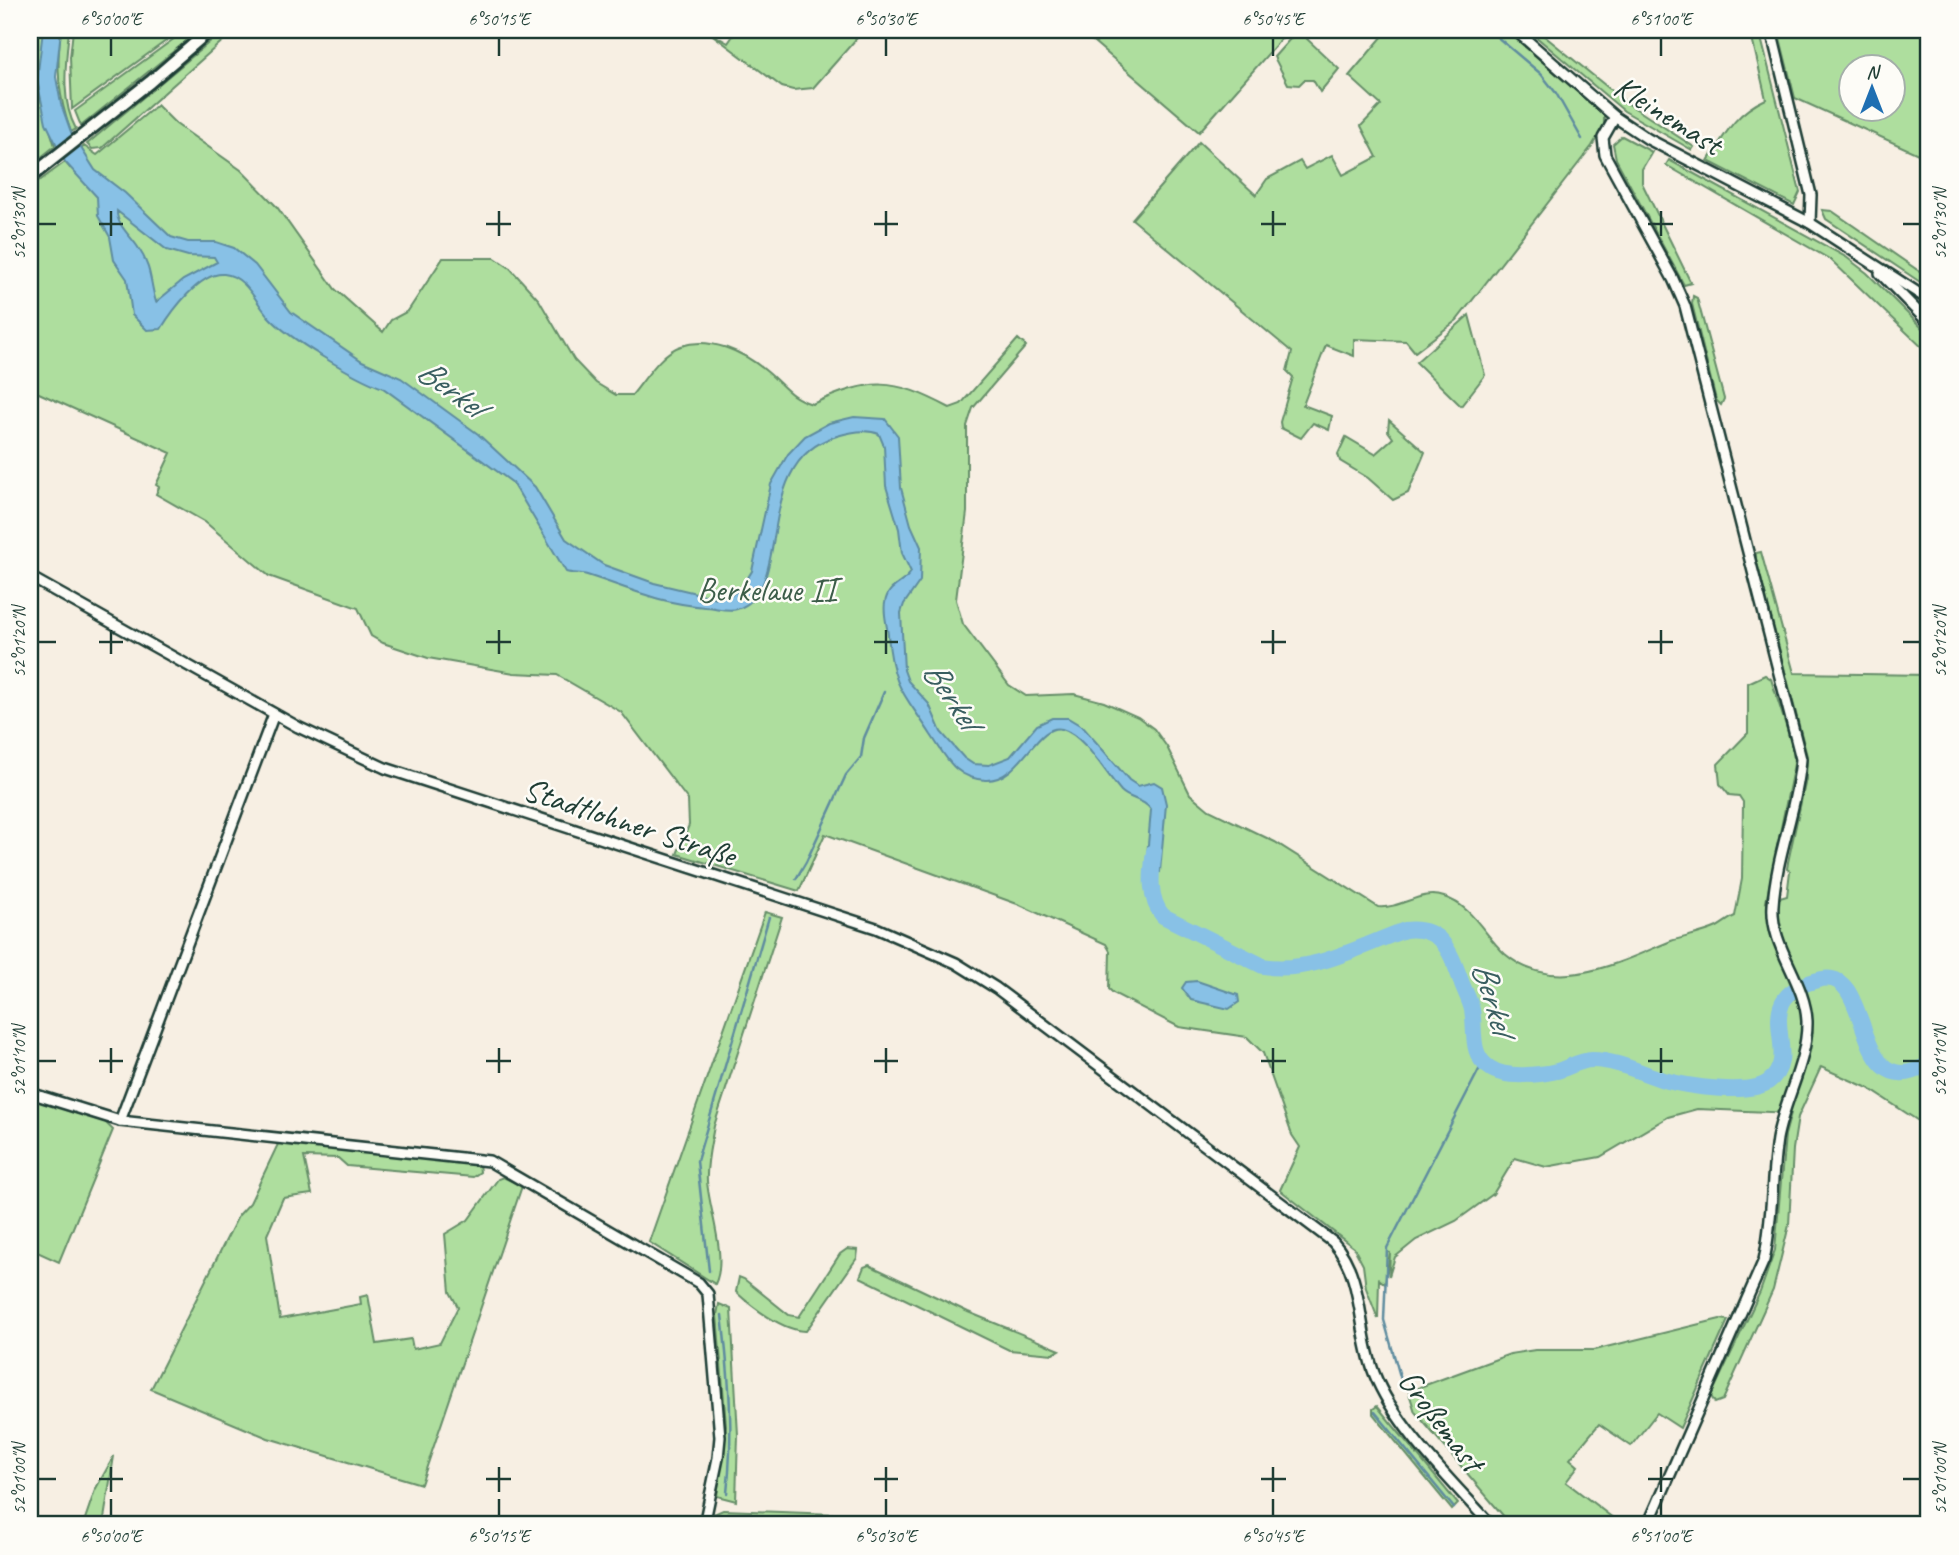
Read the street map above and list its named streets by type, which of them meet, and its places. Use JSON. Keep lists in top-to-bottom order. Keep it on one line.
{"streets":{"street":["Kleinemast","Stadtlohner Straße","Großemast"]},"crossings":[["Stadtlohner Straße","Großemast"]],"water":["Berkel"],"parks":["Berkelaue II"],"north":"top","coordinates":["6°50'00\"E","6°50'15\"E","6°50'30\"E","6°50'45\"E","6°51'00\"E","52°01'30\"N","52°01'20\"N","52°01'10\"N","52°01'00\"N"]}
